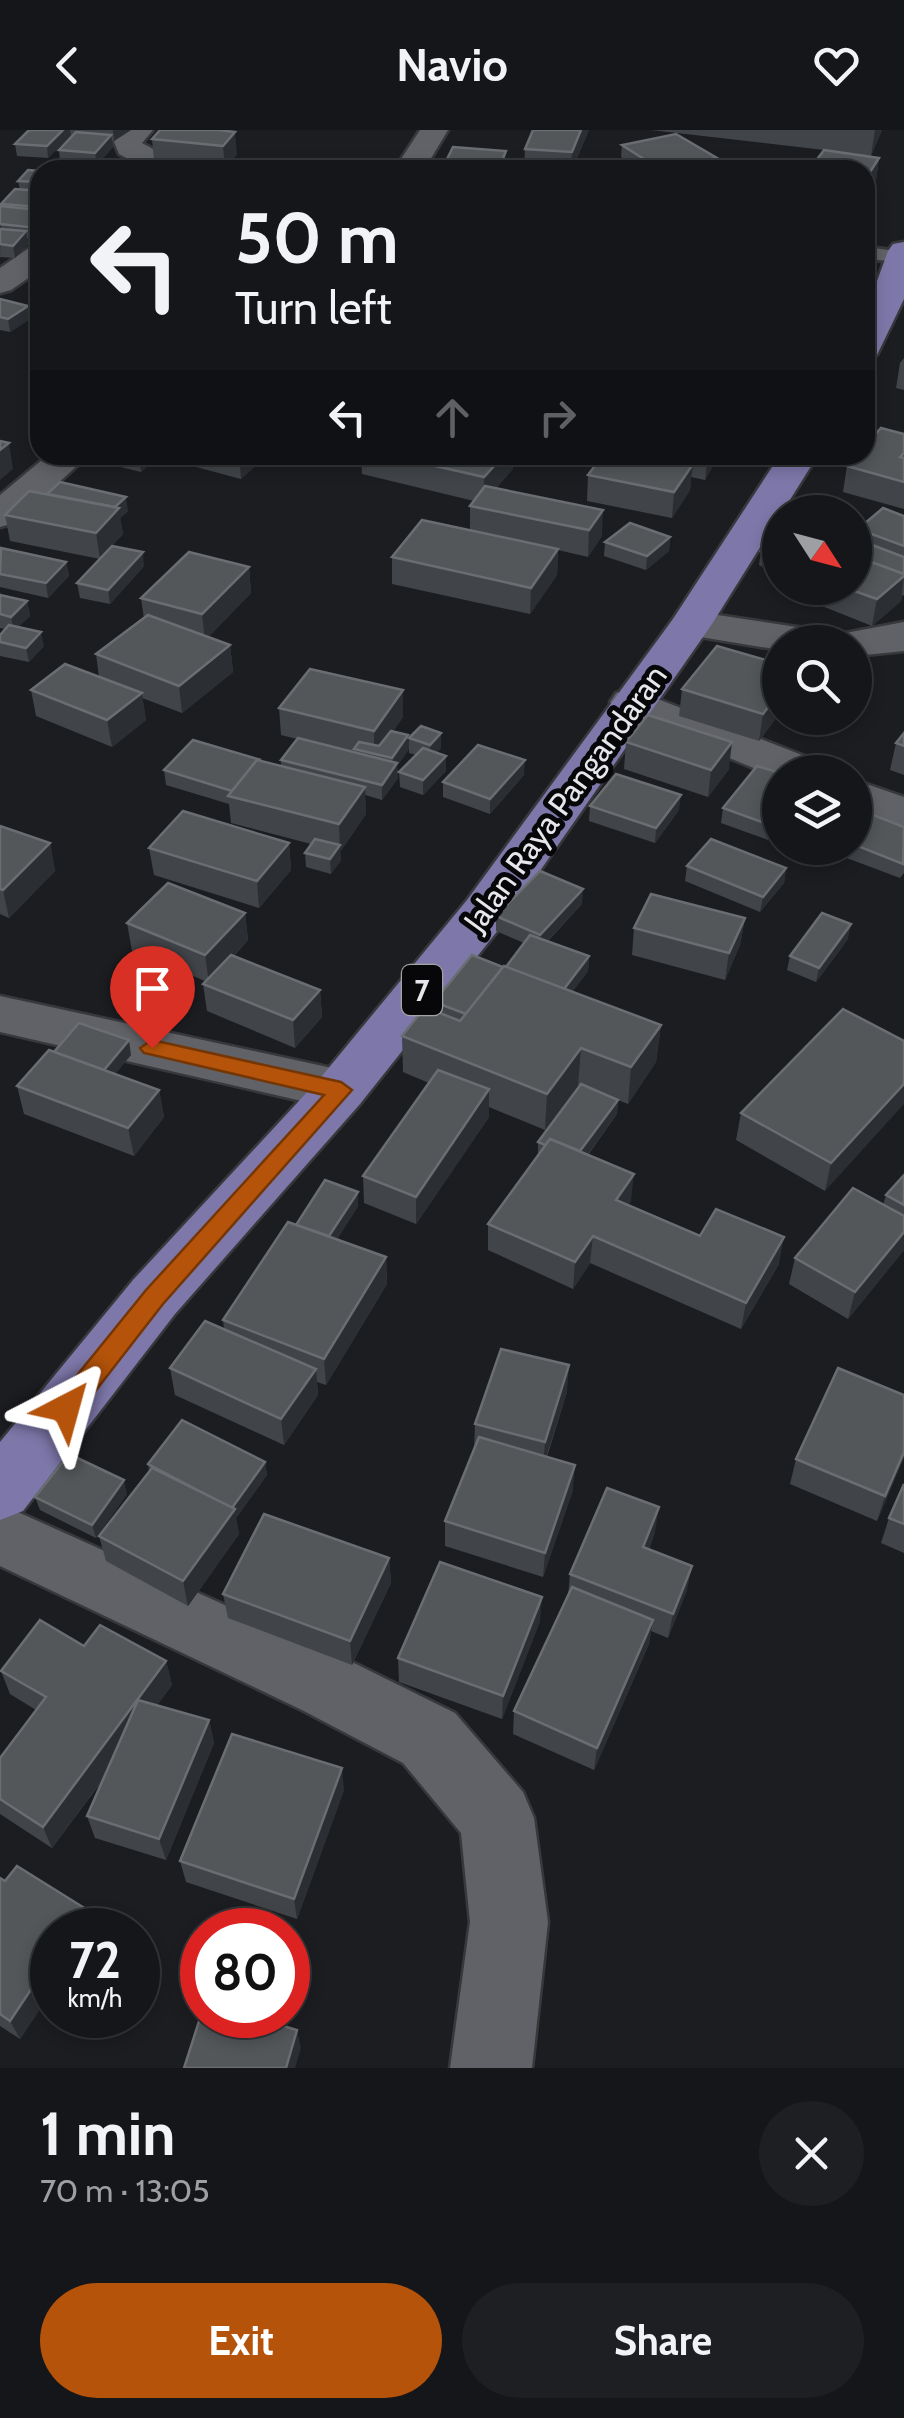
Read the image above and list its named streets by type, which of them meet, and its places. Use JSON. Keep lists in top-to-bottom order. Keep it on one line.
{"streets":{"highway":["Jalan Raya Pangandaran","7"]},"north":"bottom right","page":{"header":"Navio","turn":["50 m","Turn left"],"speed":"72 km/h","limit":"80","heading":["1 min","70 m · 13:05"],"buttons":["Exit","Share"]}}
